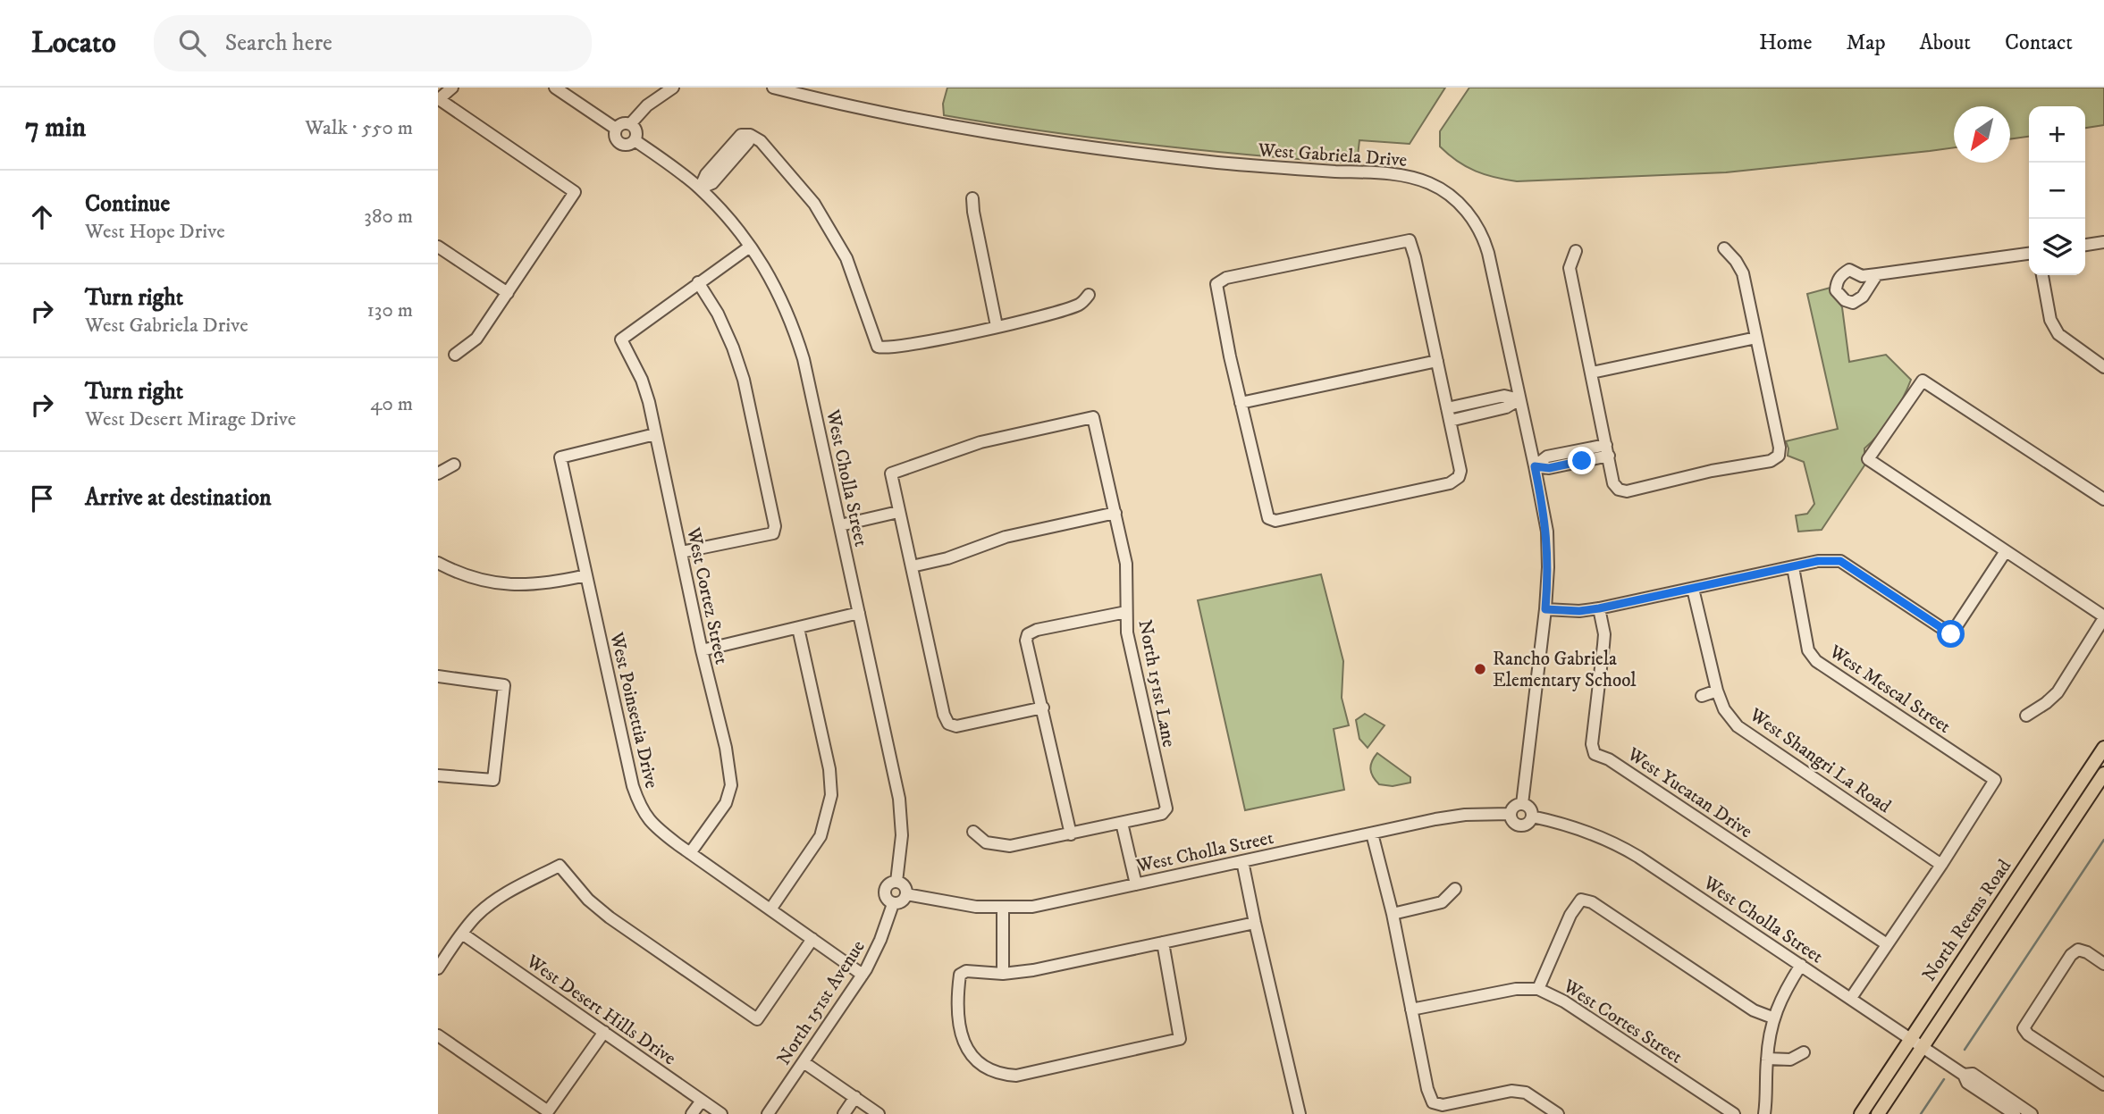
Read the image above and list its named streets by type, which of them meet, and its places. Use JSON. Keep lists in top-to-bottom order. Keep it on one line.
{"streets":{"main road":["North Reems Road"],"street":["West Gabriela Drive","West Cholla Street","West Cortez Street","North 151st Lane","West Mescal Street","West Poinsettia Drive","West Shangri La Road","West Yucatan Drive","North 151st Avenue","West Desert Hills Drive","West Cortes Street"]},"crossings":[["West Gabriela Drive","West Cholla Street"],["West Cholla Street","North Reems Road"],["West Cholla Street","North 151st Avenue"],["West Cortez Street","West Poinsettia Drive"],["West Mescal Street","West Shangri La Road"],["West Poinsettia Drive","North 151st Avenue"]],"places":["Rancho Gabriela Elementary School"],"north":"bottom left","page":{"header":"Locato","search":"Search here","nav":["Home","Map","About","Contact"],"heading":["7 min","Walk · 550 m"],"map_buttons":["+","−"],"list":[["Continue","West Hope Drive","380 m"],["Turn right","West Gabriela Drive","130 m"],["Turn right","West Desert Mirage Drive","40 m"],"Arrive at destination"]}}
